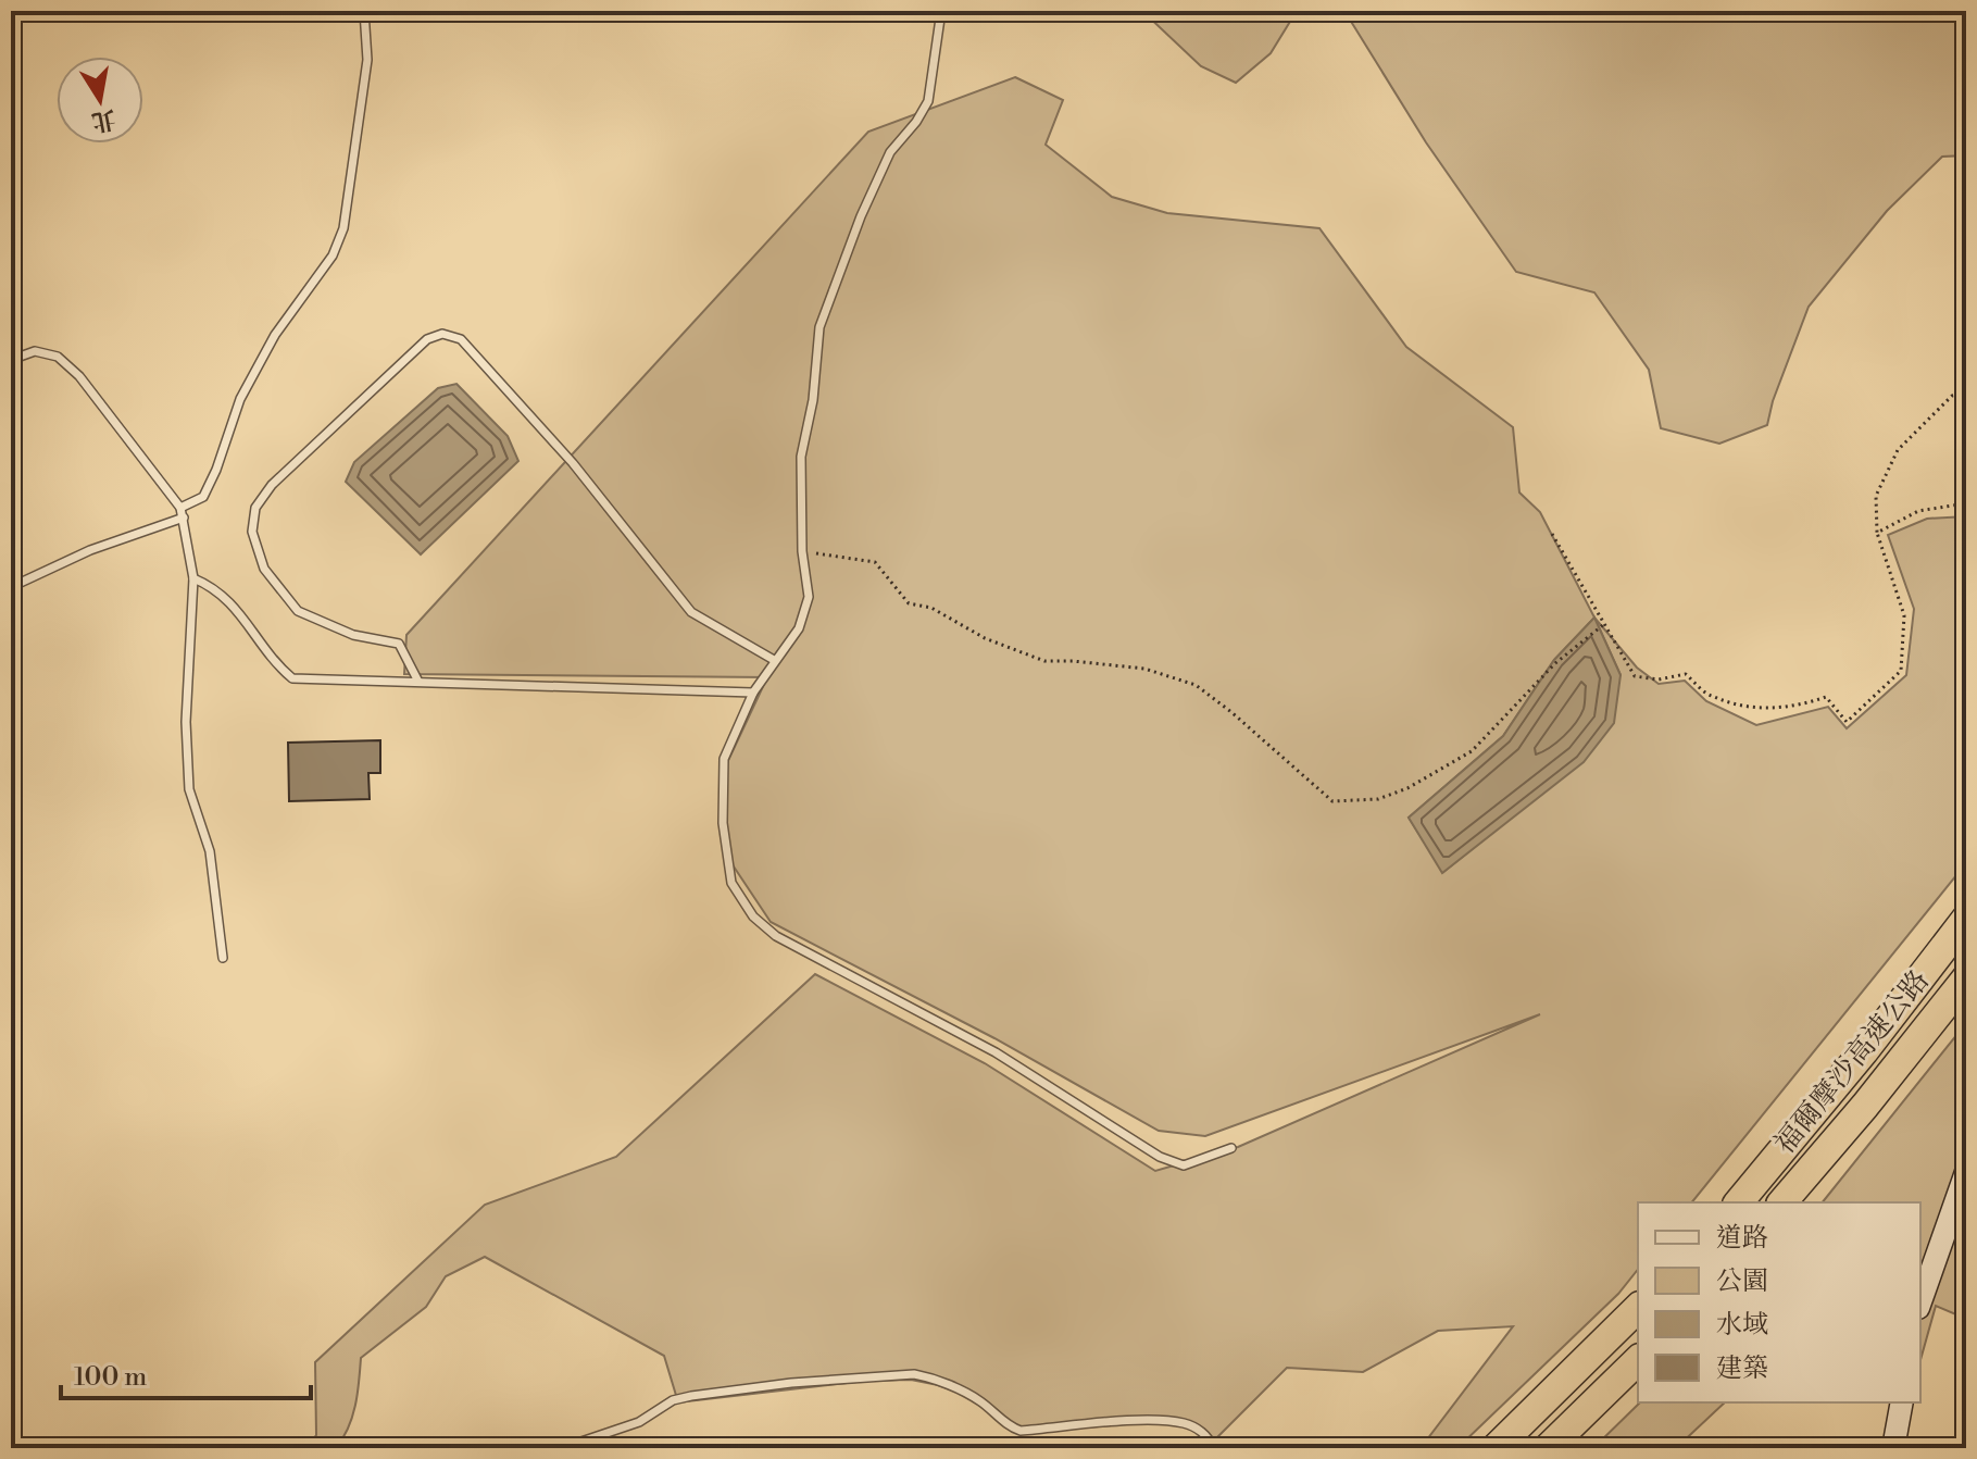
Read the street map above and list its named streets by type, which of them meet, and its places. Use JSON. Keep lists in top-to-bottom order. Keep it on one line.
{"streets":{"highway":["福爾摩沙高速公路"]},"legend":["道路","公園","水域","建築"],"scale_bar":"100 m","north":"bottom"}
